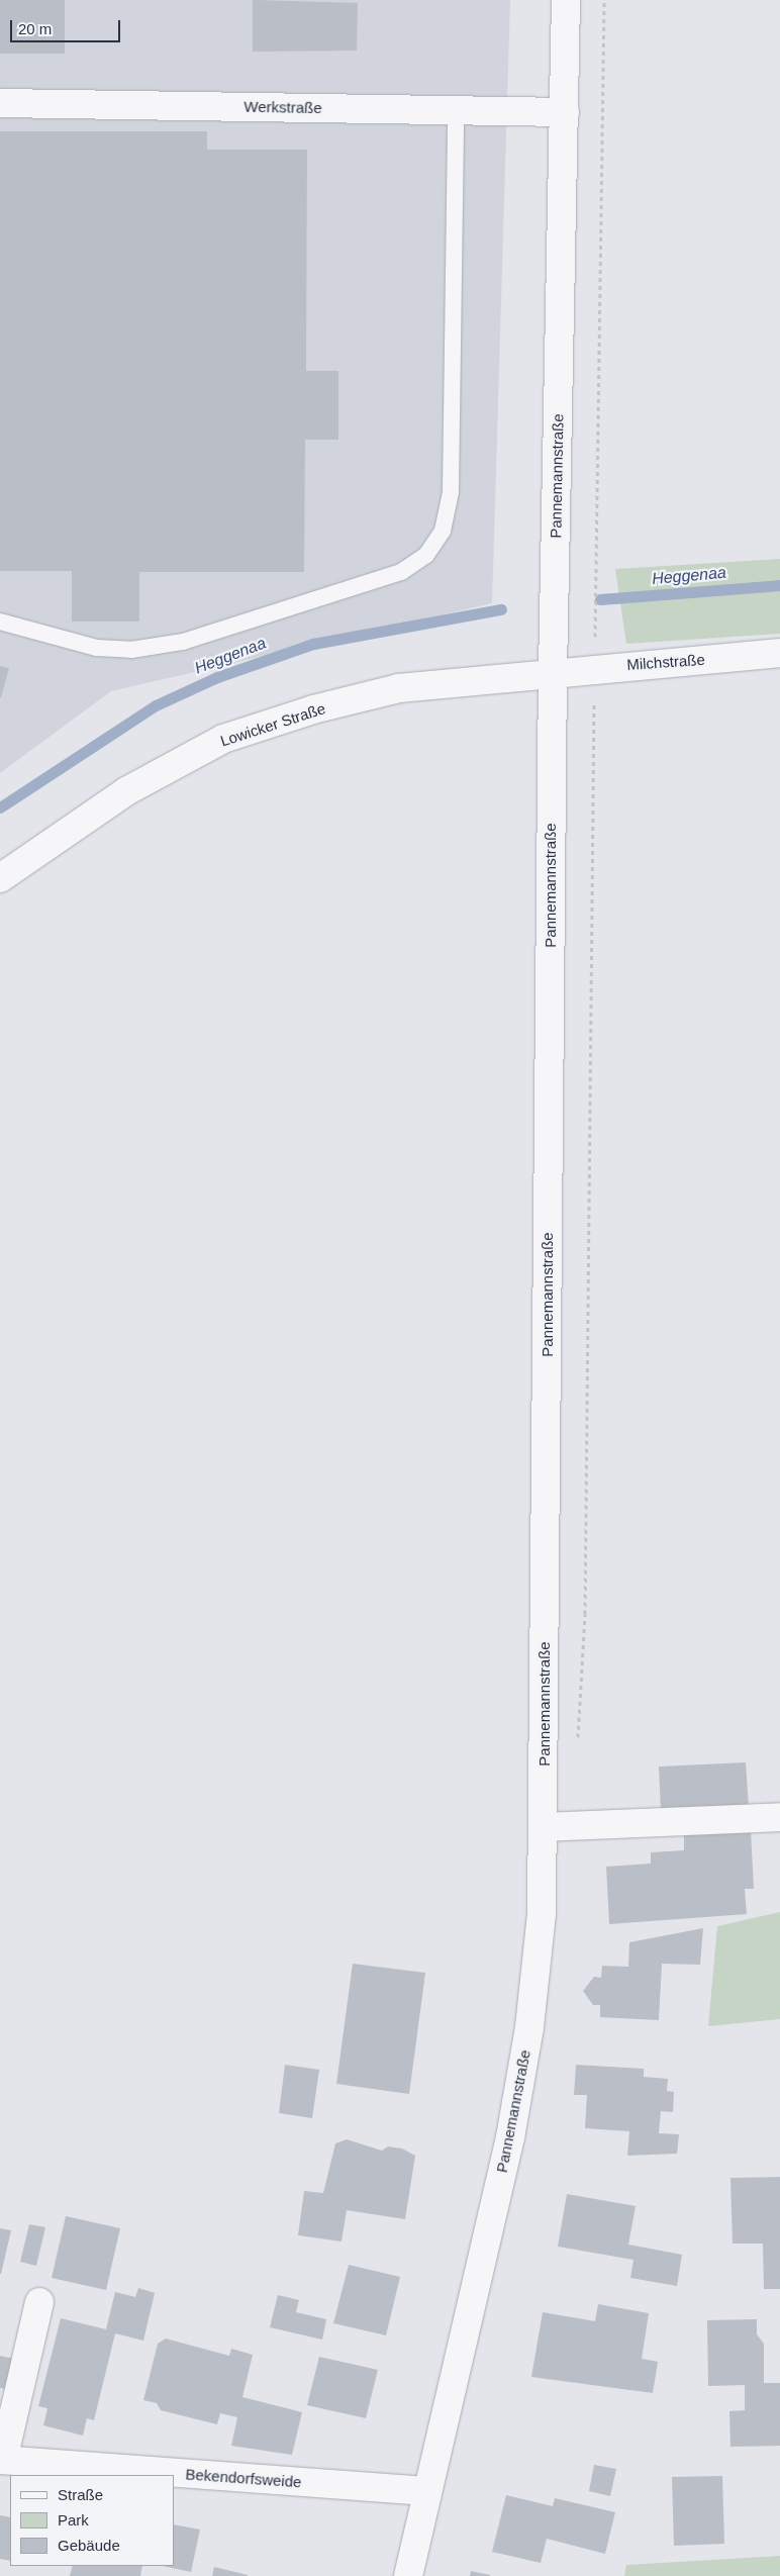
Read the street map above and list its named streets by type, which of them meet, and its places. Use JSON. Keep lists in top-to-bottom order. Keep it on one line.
{"streets":{"street":["Werkstraße","Pannemannstraße","Milchstraße","Lowicker Straße","Bekendorfsweide"]},"crossings":[["Werkstraße","Pannemannstraße"],["Pannemannstraße","Milchstraße"],["Pannemannstraße","Lowicker Straße"],["Pannemannstraße","Bekendorfsweide"],["Milchstraße","Lowicker Straße"]],"water":["Heggenaa"],"legend":["Straße","Park","Gebäude"],"scale_bar":"20 m"}
